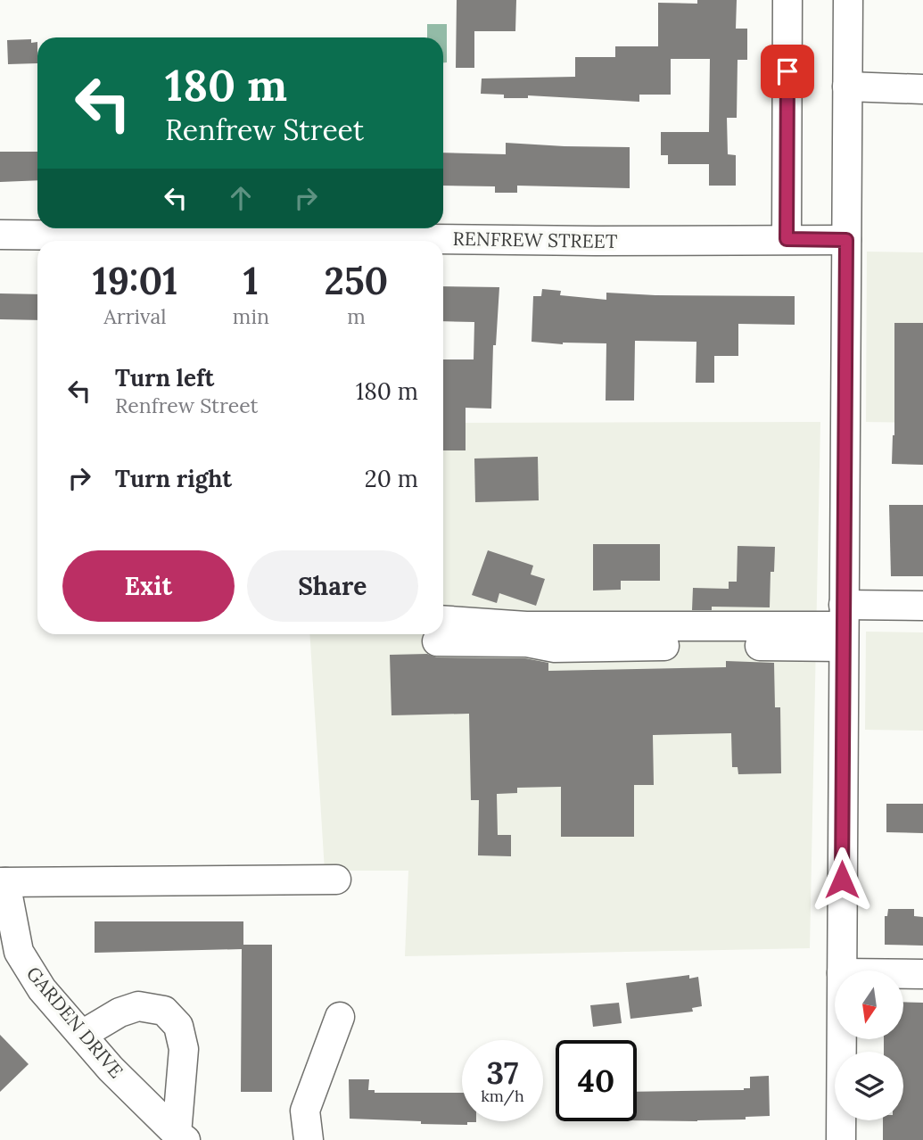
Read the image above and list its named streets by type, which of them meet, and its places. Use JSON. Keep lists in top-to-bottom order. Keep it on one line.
{"streets":{"street":["RENFREW STREET","GARDEN DRIVE"]},"north":"bottom","page":{"turn":["180 m","Renfrew Street"],"eta":["19:01","Arrival","1","min","250","m"],"list":[{"name":"Turn left","note":"Renfrew Street","value":"180 m"},{"name":"Turn right","value":"20 m"}],"buttons":["Exit","Share"],"speed":"37 km/h","limit":"40"}}
